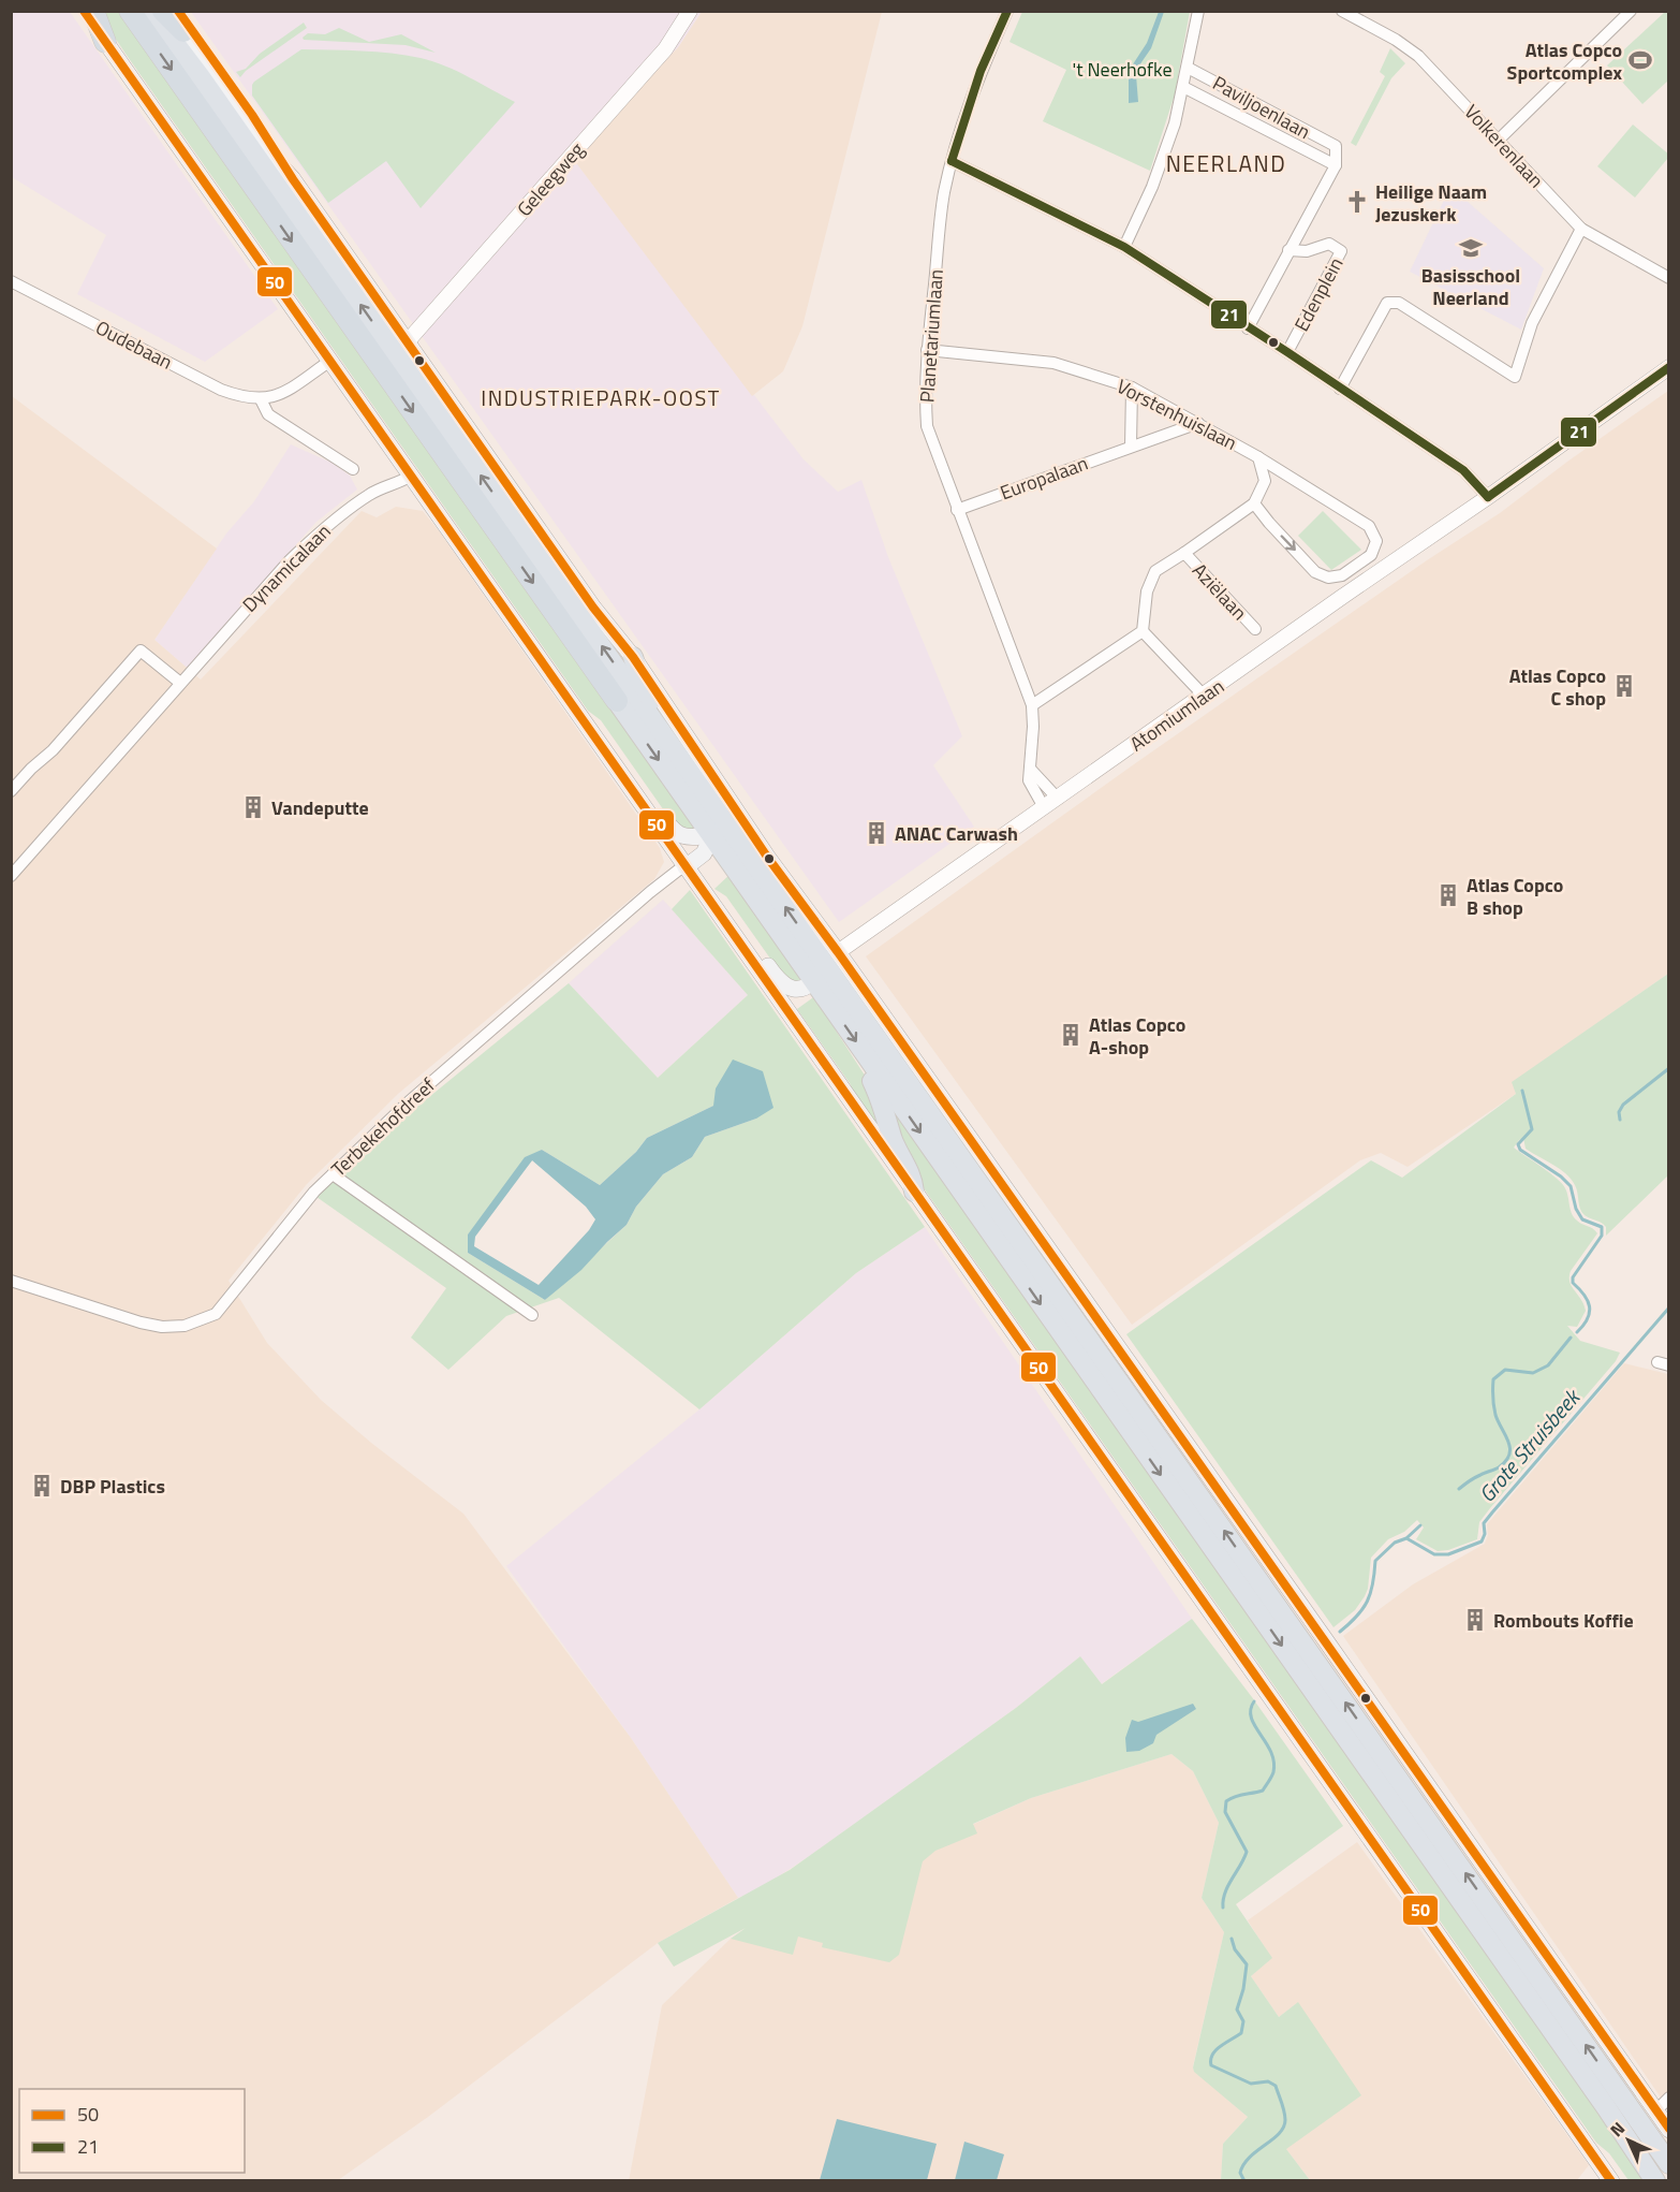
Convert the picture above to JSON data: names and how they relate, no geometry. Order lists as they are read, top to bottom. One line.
{"streets":{"main road":["Atomiumlaan","Terbekehofdreef"],"street":["Paviljoenlaan","Volkerenlaan","Geleegweg","Edenplein","Planetariumlaan","Oudebaan","Vorstenhuislaan","Europalaan","Dynamicalaan","Aziëlaan"]},"crossings":[["Planetariumlaan","Vorstenhuislaan"],["Planetariumlaan","Europalaan"],["Planetariumlaan","Atomiumlaan"],["Vorstenhuislaan","Europalaan"]],"districts":["NEERLAND","INDUSTRIEPARK-OOST"],"water":["Grote Struisbeek"],"parks":["'t Neerhofke"],"places":{"sports":["Atlas Copco Sportcomplex"],"church":["Heilige Naam Jezuskerk"],"school or university":["Basisschool Neerland"],"building":["Atlas Copco C shop","Vandeputte","ANAC Carwash","Atlas Copco B shop","Atlas Copco A-shop","DBP Plastics","Rombouts Koffie"]},"lines":["transit line 50","transit line 21"],"legend":["50","21"],"north":"top left"}
